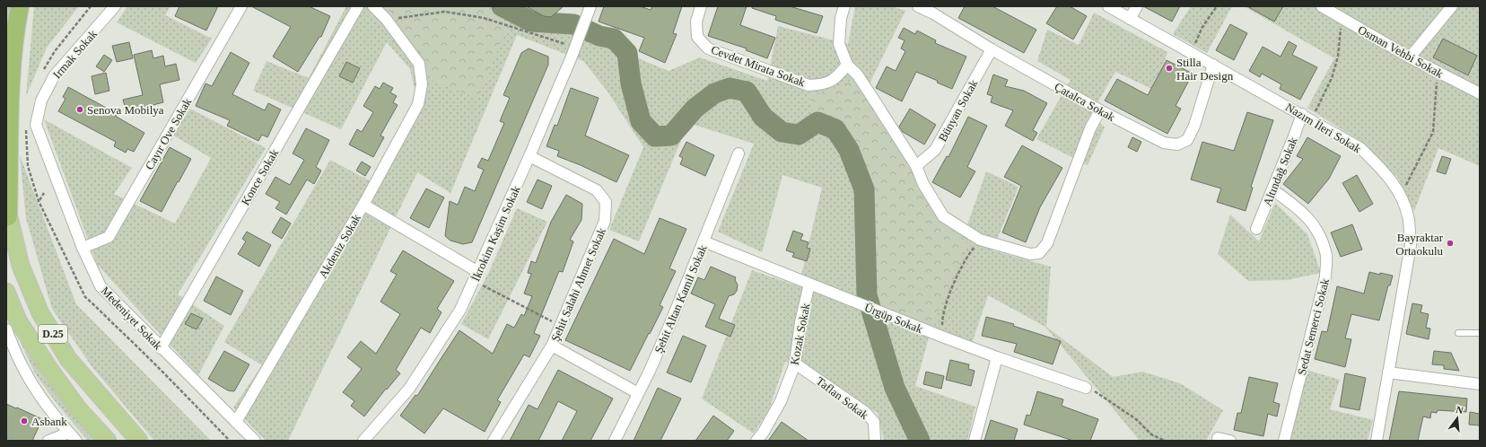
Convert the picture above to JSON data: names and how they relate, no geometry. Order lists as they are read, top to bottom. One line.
{"streets":{"main road":["D.25"],"street":["Osman Vehbi Sokak","Irmak Sokak","Cevdet Mirata Sokak","Çatalca Sokak","Bünyan Sokak","Nazım İleri Sokak","Cayır Ove Sokak","Altındağ Sokak","Konce Sokak","İkrokim Kaşim Sokak","Akdeniz Sokak","Şehit Salahi Ahmet Sokak","Şehit Altan Kamil Sokak","Medeniyet Sokak","Ürgüp Sokak","Sedat Semerci Sokak","Kozak Sokak","Taflan Sokak"]},"crossings":[["Irmak Sokak","Medeniyet Sokak"],["Çatalca Sokak","Bünyan Sokak"],["Çatalca Sokak","Nazım İleri Sokak"],["Nazım İleri Sokak","Altındağ Sokak"],["Cayır Ove Sokak","Medeniyet Sokak"],["Altındağ Sokak","Sedat Semerci Sokak"],["Konce Sokak","Medeniyet Sokak"],["İkrokim Kaşim Sokak","Şehit Salahi Ahmet Sokak"],["Akdeniz Sokak","Medeniyet Sokak"],["Şehit Altan Kamil Sokak","Ürgüp Sokak"],["Ürgüp Sokak","Kozak Sokak"],["Kozak Sokak","Taflan Sokak"]],"places":["Stilla Hair Design","Senova Mobilya","Bayraktar Ortaokulu","Asbank"],"north":"top"}
